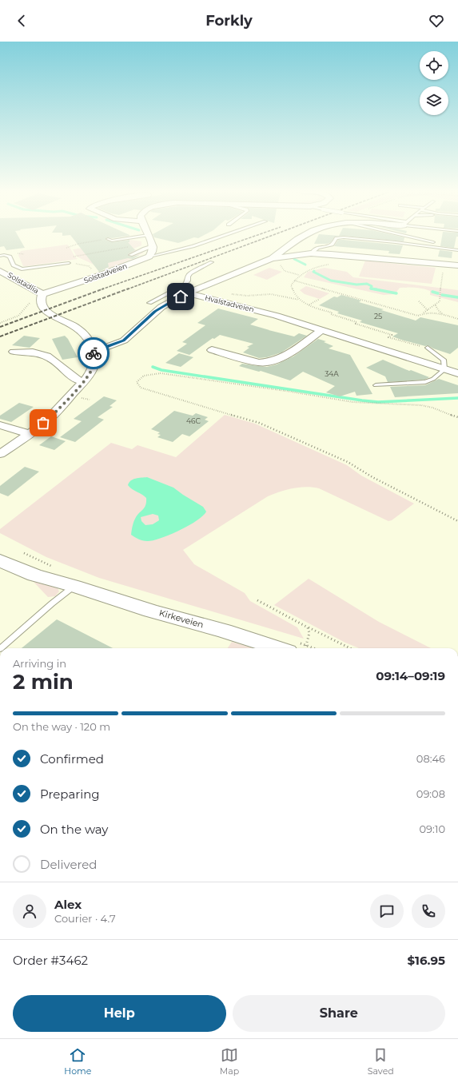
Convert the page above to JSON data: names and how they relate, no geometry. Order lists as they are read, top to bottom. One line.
{"streets":{"main road":["Kirkeveien"],"street":["Solstadveien","Solstadlia","Hvalstadveien"]},"crossings":[["Solstadveien","Solstadlia"]],"house_numbers":["25","34A","46C"],"page":{"header":"Forkly","heading":["2 min","Arriving in","09:14–09:19"],"panel":["Alex","Courier · 4.7","Order #3462","$16.95"],"bar":"On the way · 120 m","list":[["Confirmed","08:46"],["Preparing","09:08"],["On the way","09:10"],"Delivered"],"buttons":["Help","Share"],"tabs":["Home","Map","Saved"]}}
